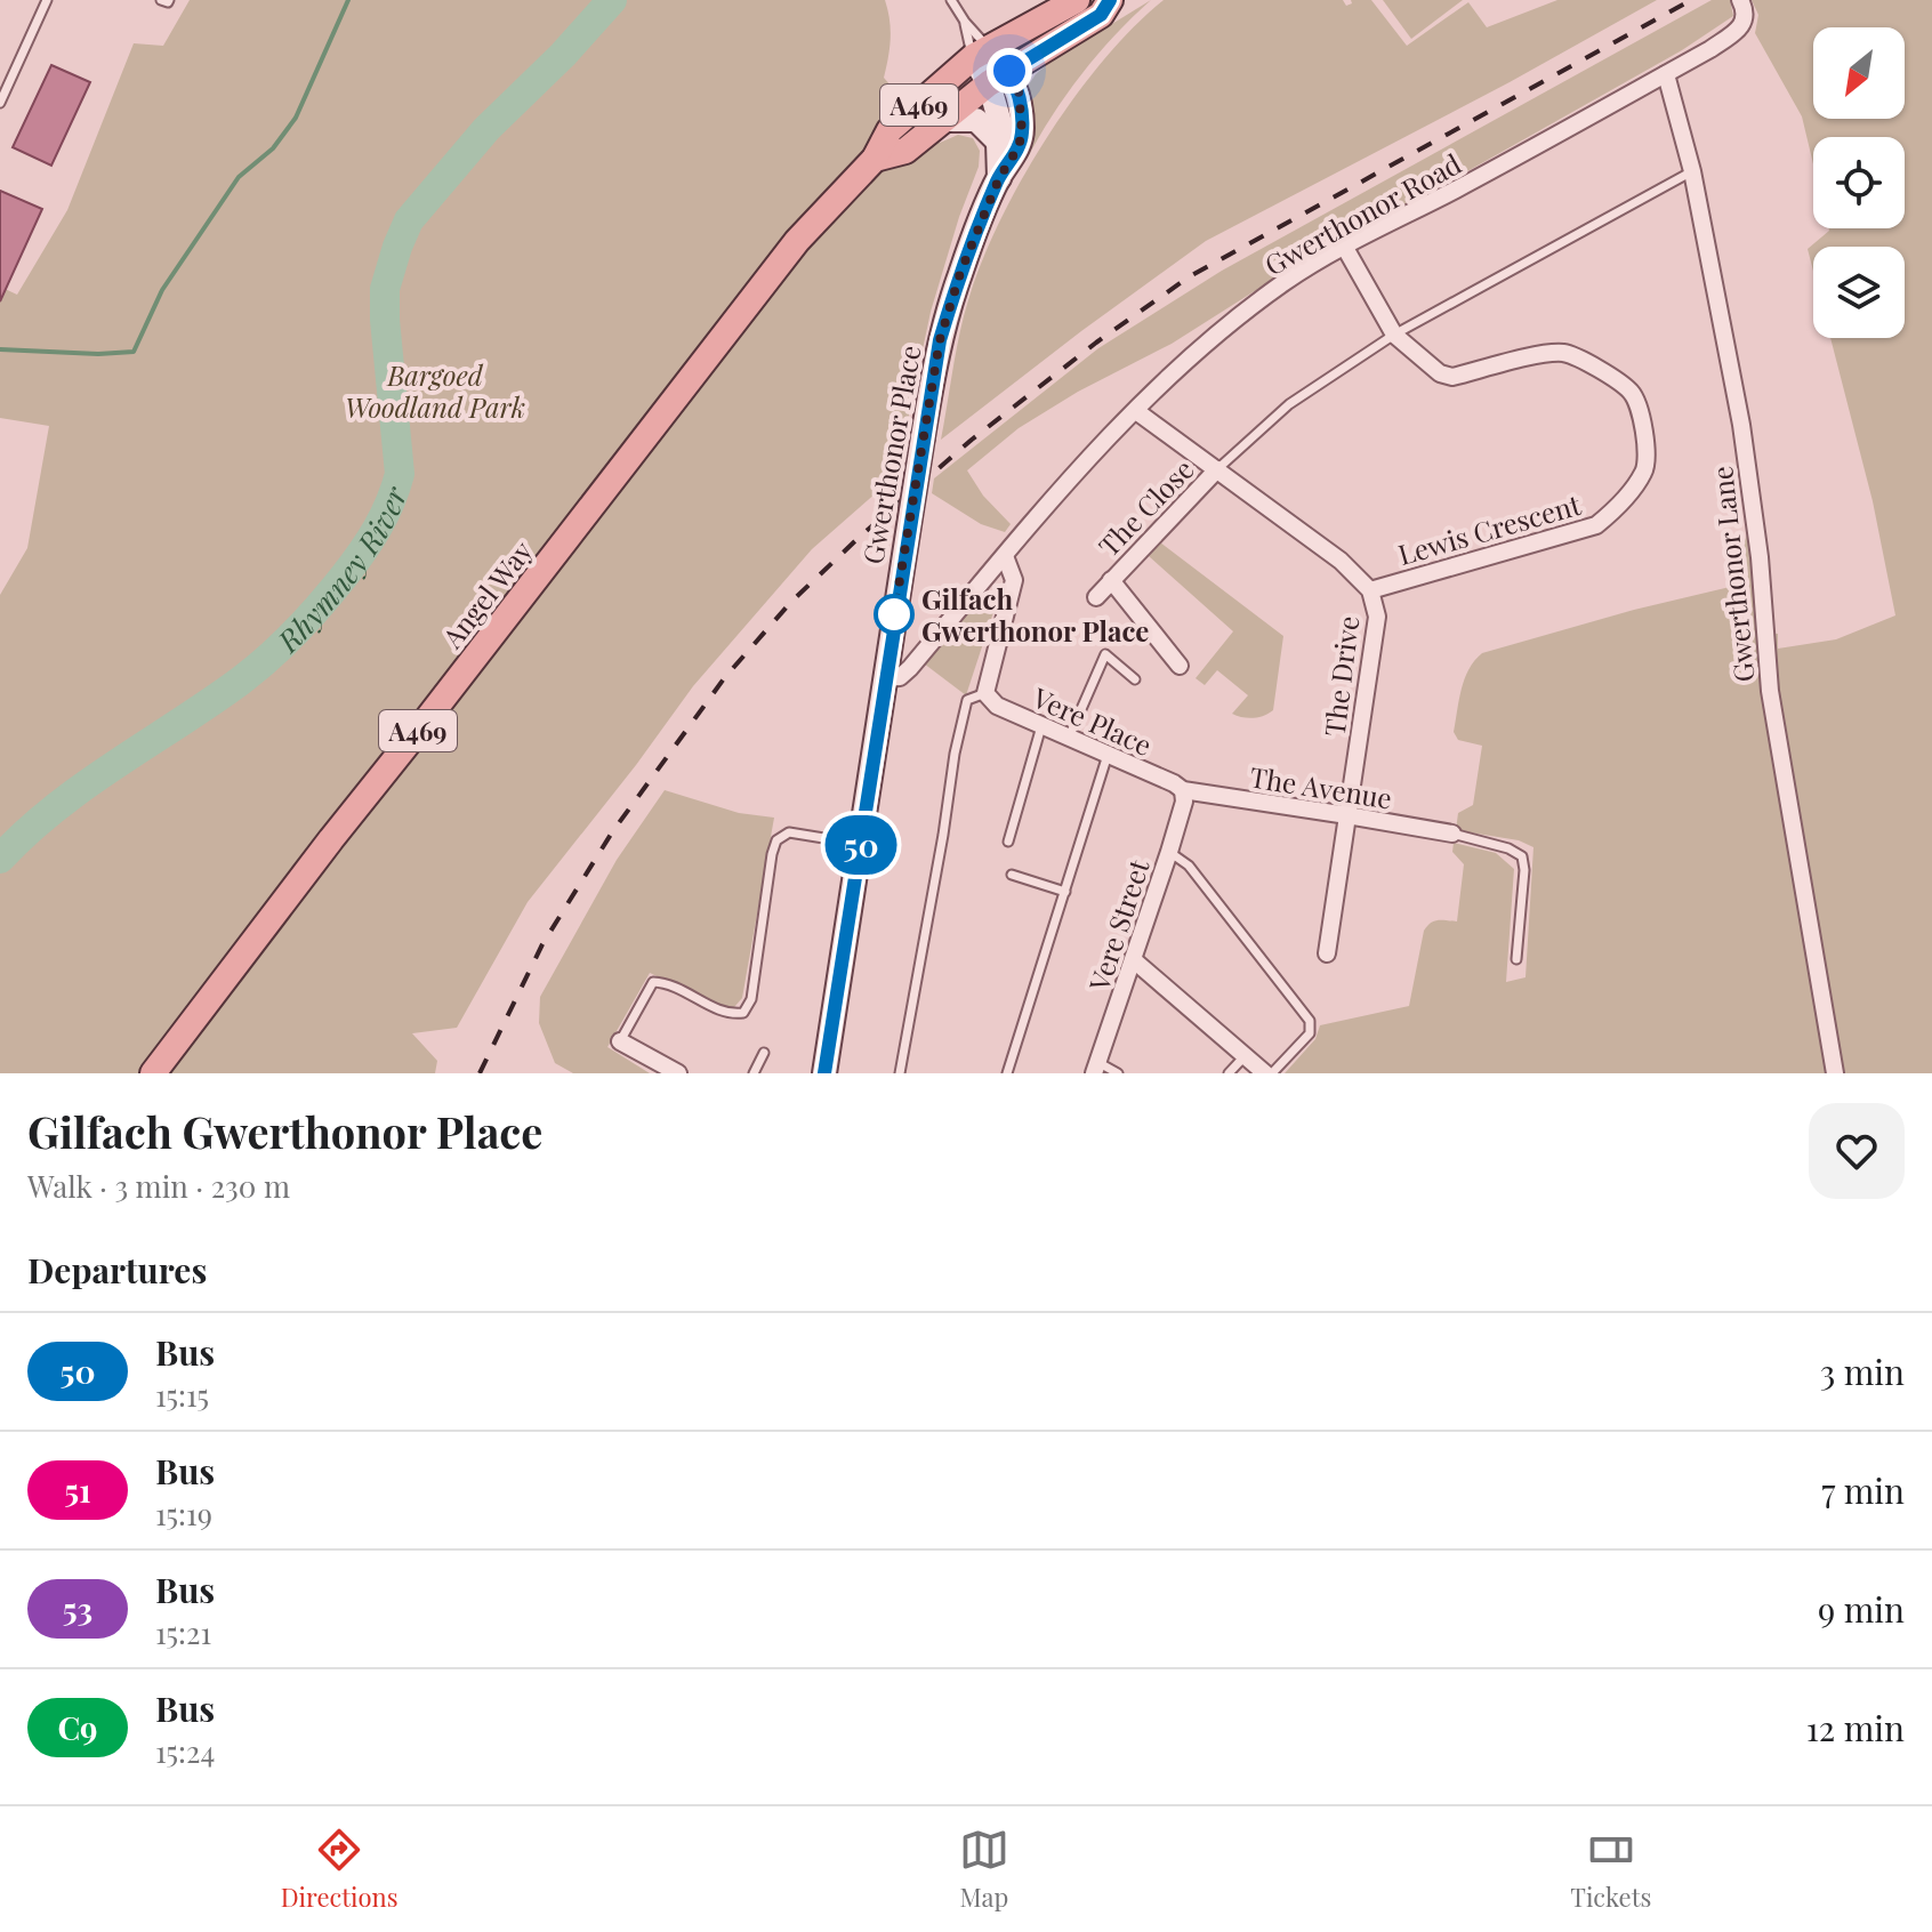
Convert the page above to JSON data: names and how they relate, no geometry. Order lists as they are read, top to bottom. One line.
{"streets":{"main road":["A469","Angel Way"],"street":["Gwerthonor Road","Gwerthonor Place","The Close","Lewis Crescent","Gwerthonor Lane","The Drive","Vere Place","The Avenue","Vere Street"]},"crossings":[["A469","Gwerthonor Place"],["A469","Angel Way"],["Gwerthonor Road","Gwerthonor Place"],["Gwerthonor Road","Lewis Crescent"],["Gwerthonor Road","Gwerthonor Lane"],["Gwerthonor Road","The Drive"],["Gwerthonor Place","Angel Way"],["The Close","The Drive"],["Lewis Crescent","The Drive"],["The Drive","The Avenue"],["Vere Place","The Avenue"],["Vere Place","Vere Street"],["The Avenue","Vere Street"]],"water":["Rhymney River"],"parks":["Bargoed Woodland Park"],"places":["Gilfach Gwerthonor Place"],"lines":["bus line 50"],"north":"bottom left","page":{"on_map":"50","heading":[["Gilfach Gwerthonor Place","Walk · 3 min · 230 m"],"Departures"],"list":[{"mark":"50","name":"Bus","note":"15:15","value":"3 min"},{"mark":"51","name":"Bus","note":"15:19","value":"7 min"},{"mark":"53","name":"Bus","note":"15:21","value":"9 min"},{"mark":"C9","name":"Bus","note":"15:24","value":"12 min"}],"tabs":["Directions","Map","Tickets"]}}
